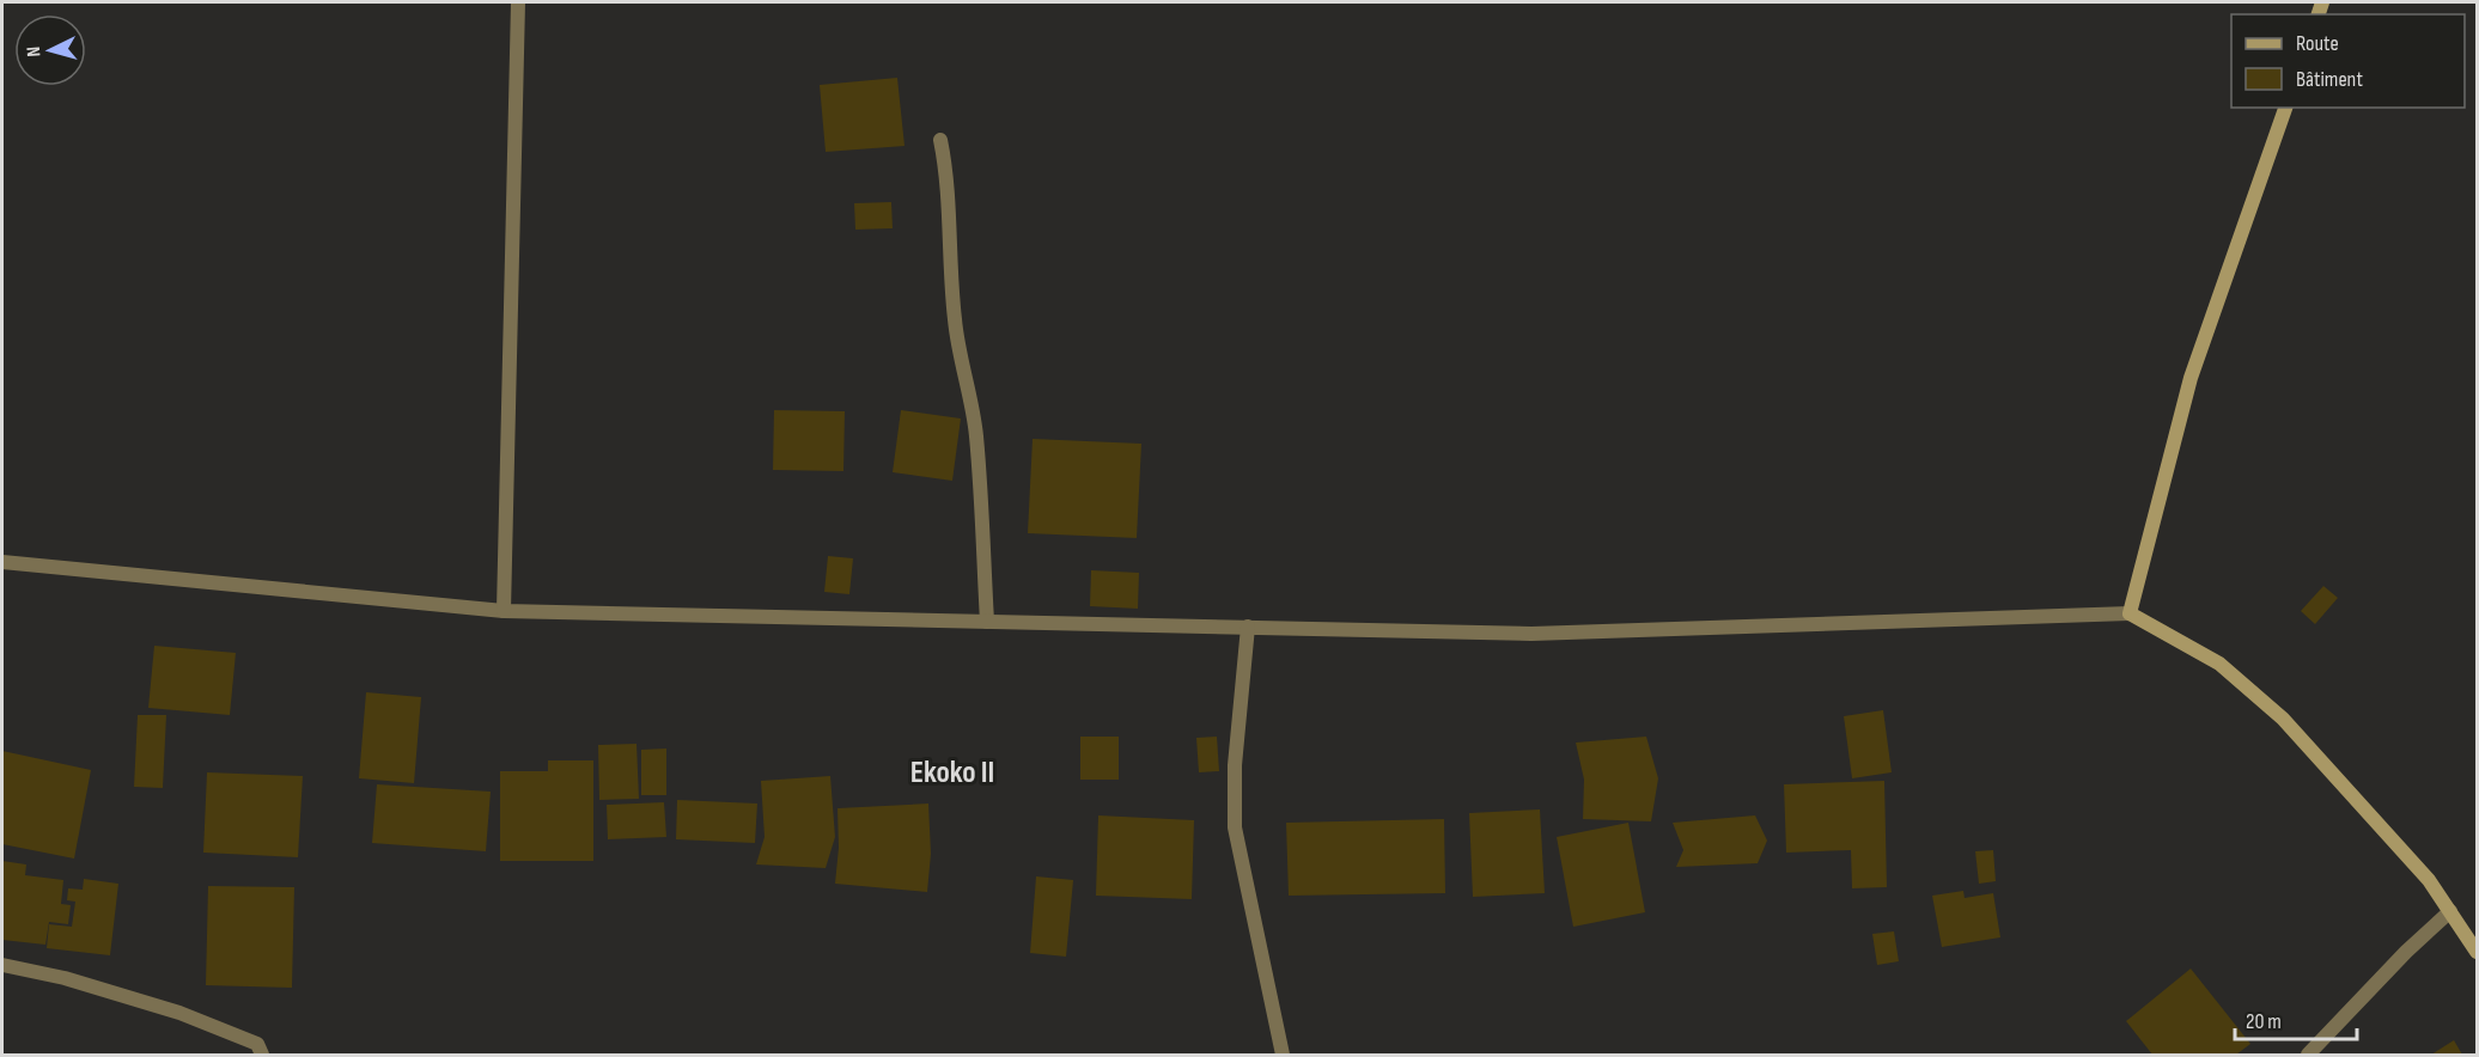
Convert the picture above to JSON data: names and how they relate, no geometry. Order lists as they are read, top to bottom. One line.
{"districts":["Ekoko II"],"legend":["Route","Bâtiment"],"scale_bar":"20 m","north":"left"}
